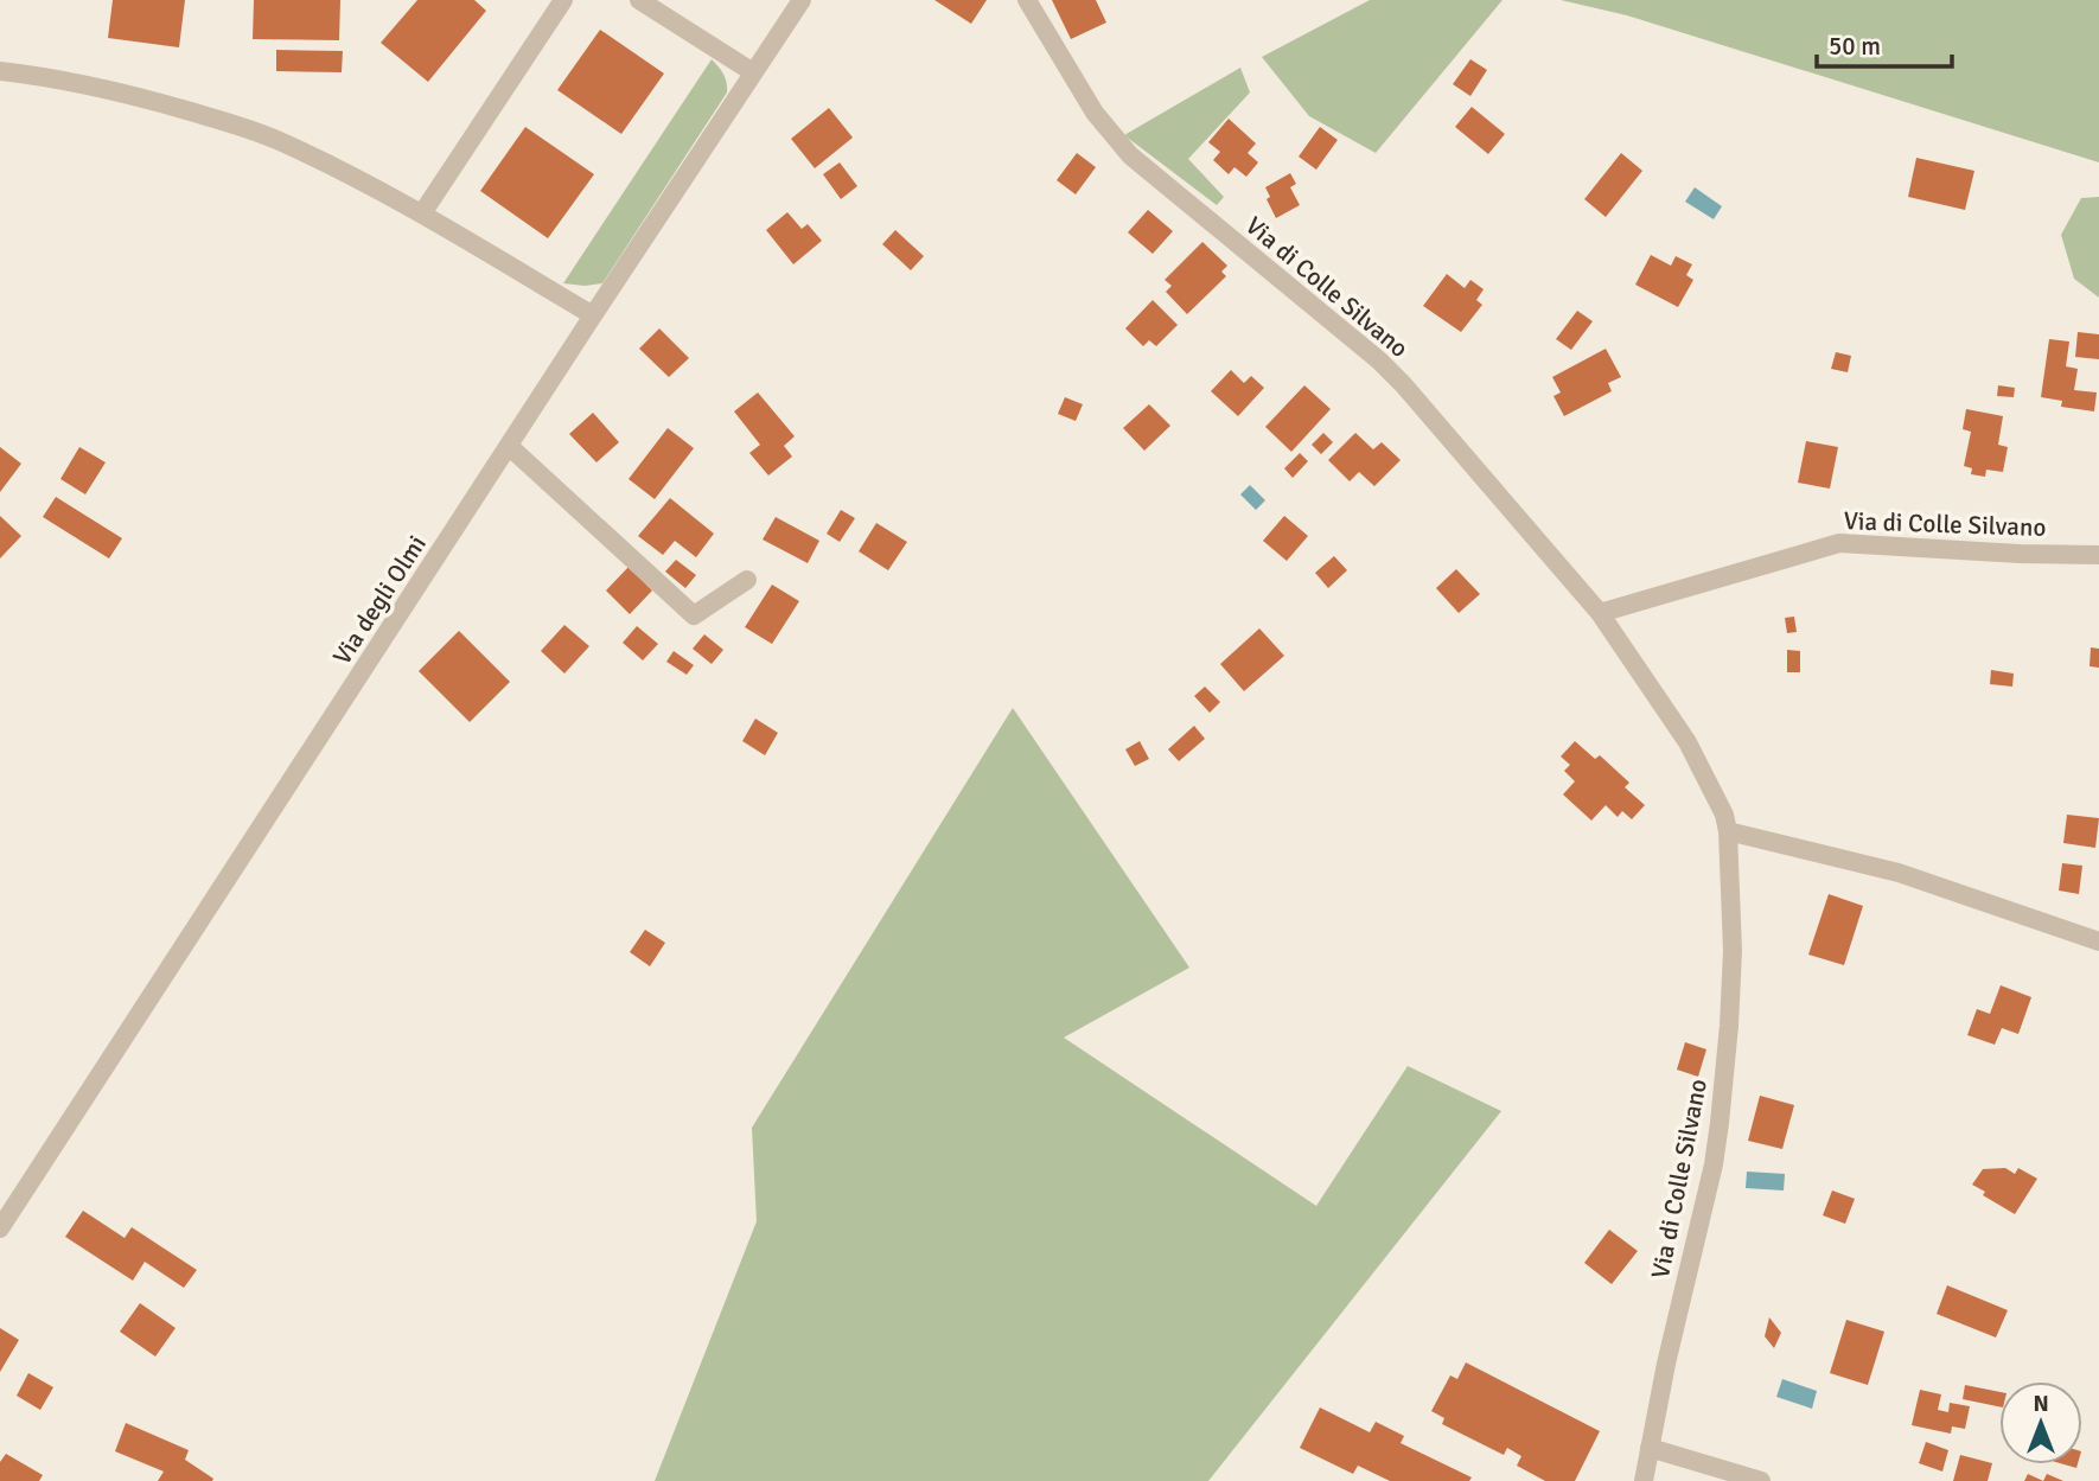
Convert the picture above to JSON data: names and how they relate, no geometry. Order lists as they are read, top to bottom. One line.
{"streets":{"street":["Via di Colle Silvano","Via degli Olmi"]},"scale_bar":"50 m","north":"top"}
